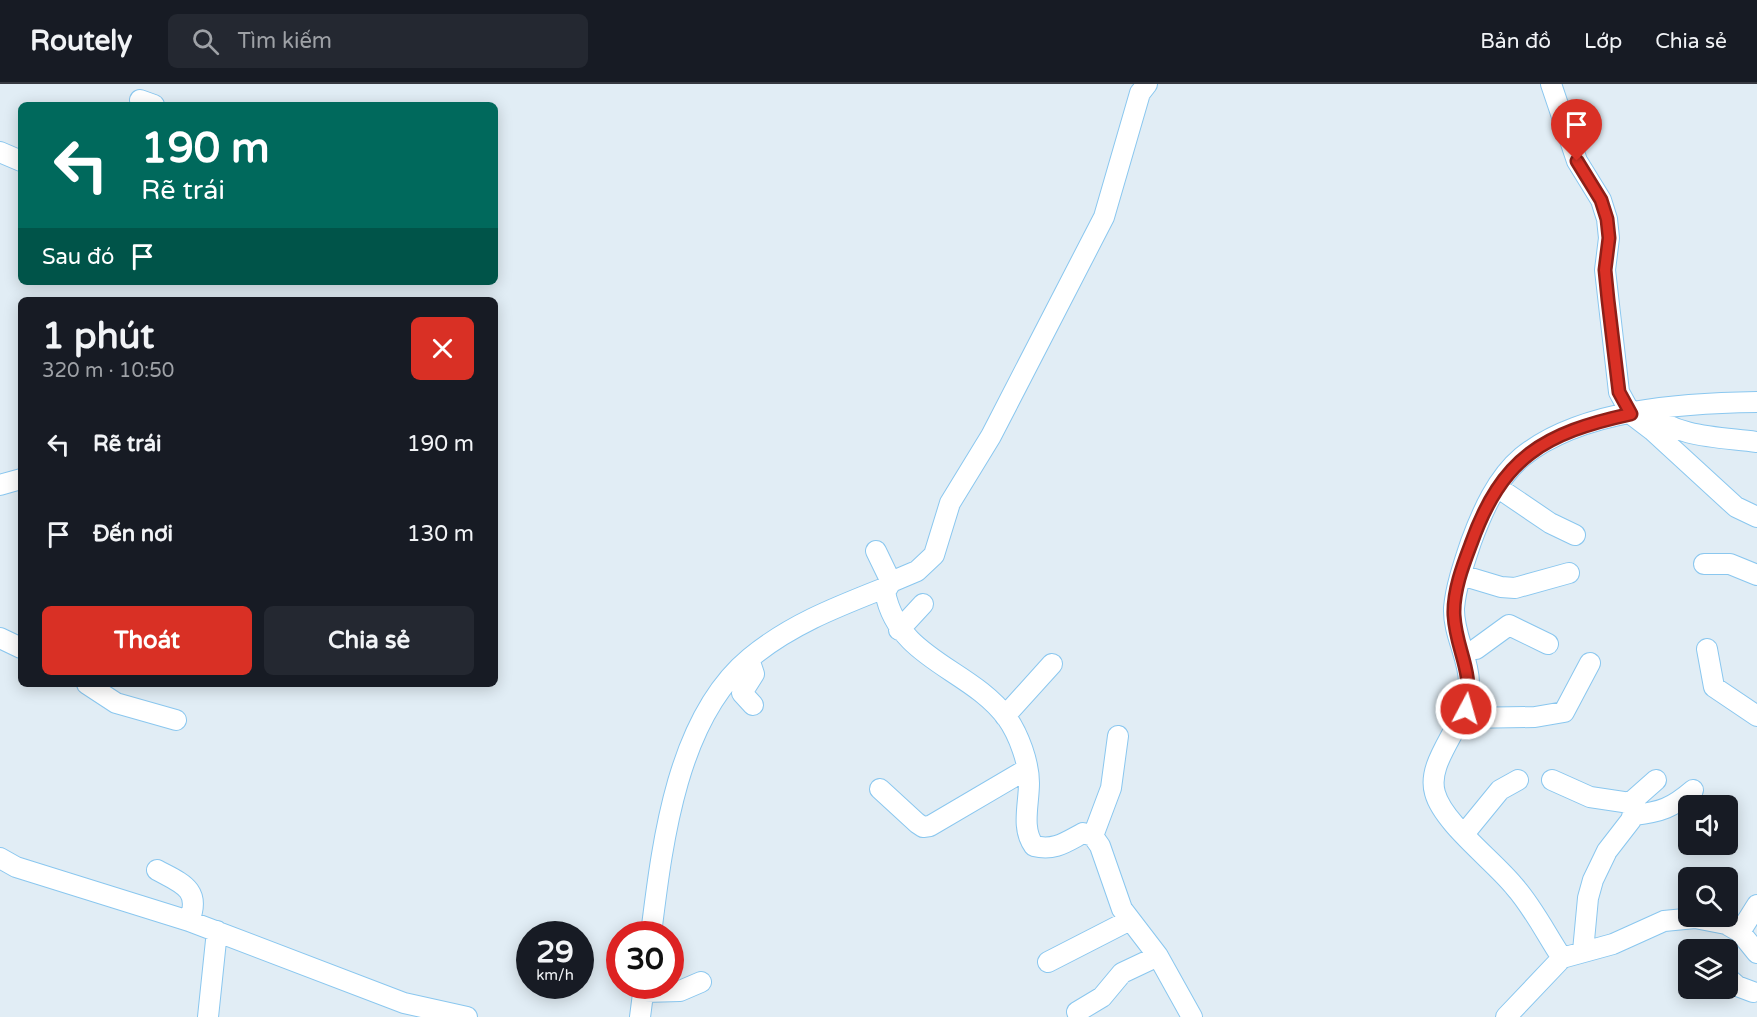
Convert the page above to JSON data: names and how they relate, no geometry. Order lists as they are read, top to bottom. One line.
{"page":{"header":"Routely","search":"Tìm kiếm","nav":["Bản đồ","Lớp","Chia sẻ"],"turn":["190 m","Rẽ trái"],"then":"Sau đó","heading":["1 phút","320 m · 10:50"],"list":[{"name":"Rẽ trái","value":"190 m"},{"name":"Đến nơi","value":"130 m"}],"buttons":["Thoát","Chia sẻ"],"speed":"29 km/h","limit":"30"}}
